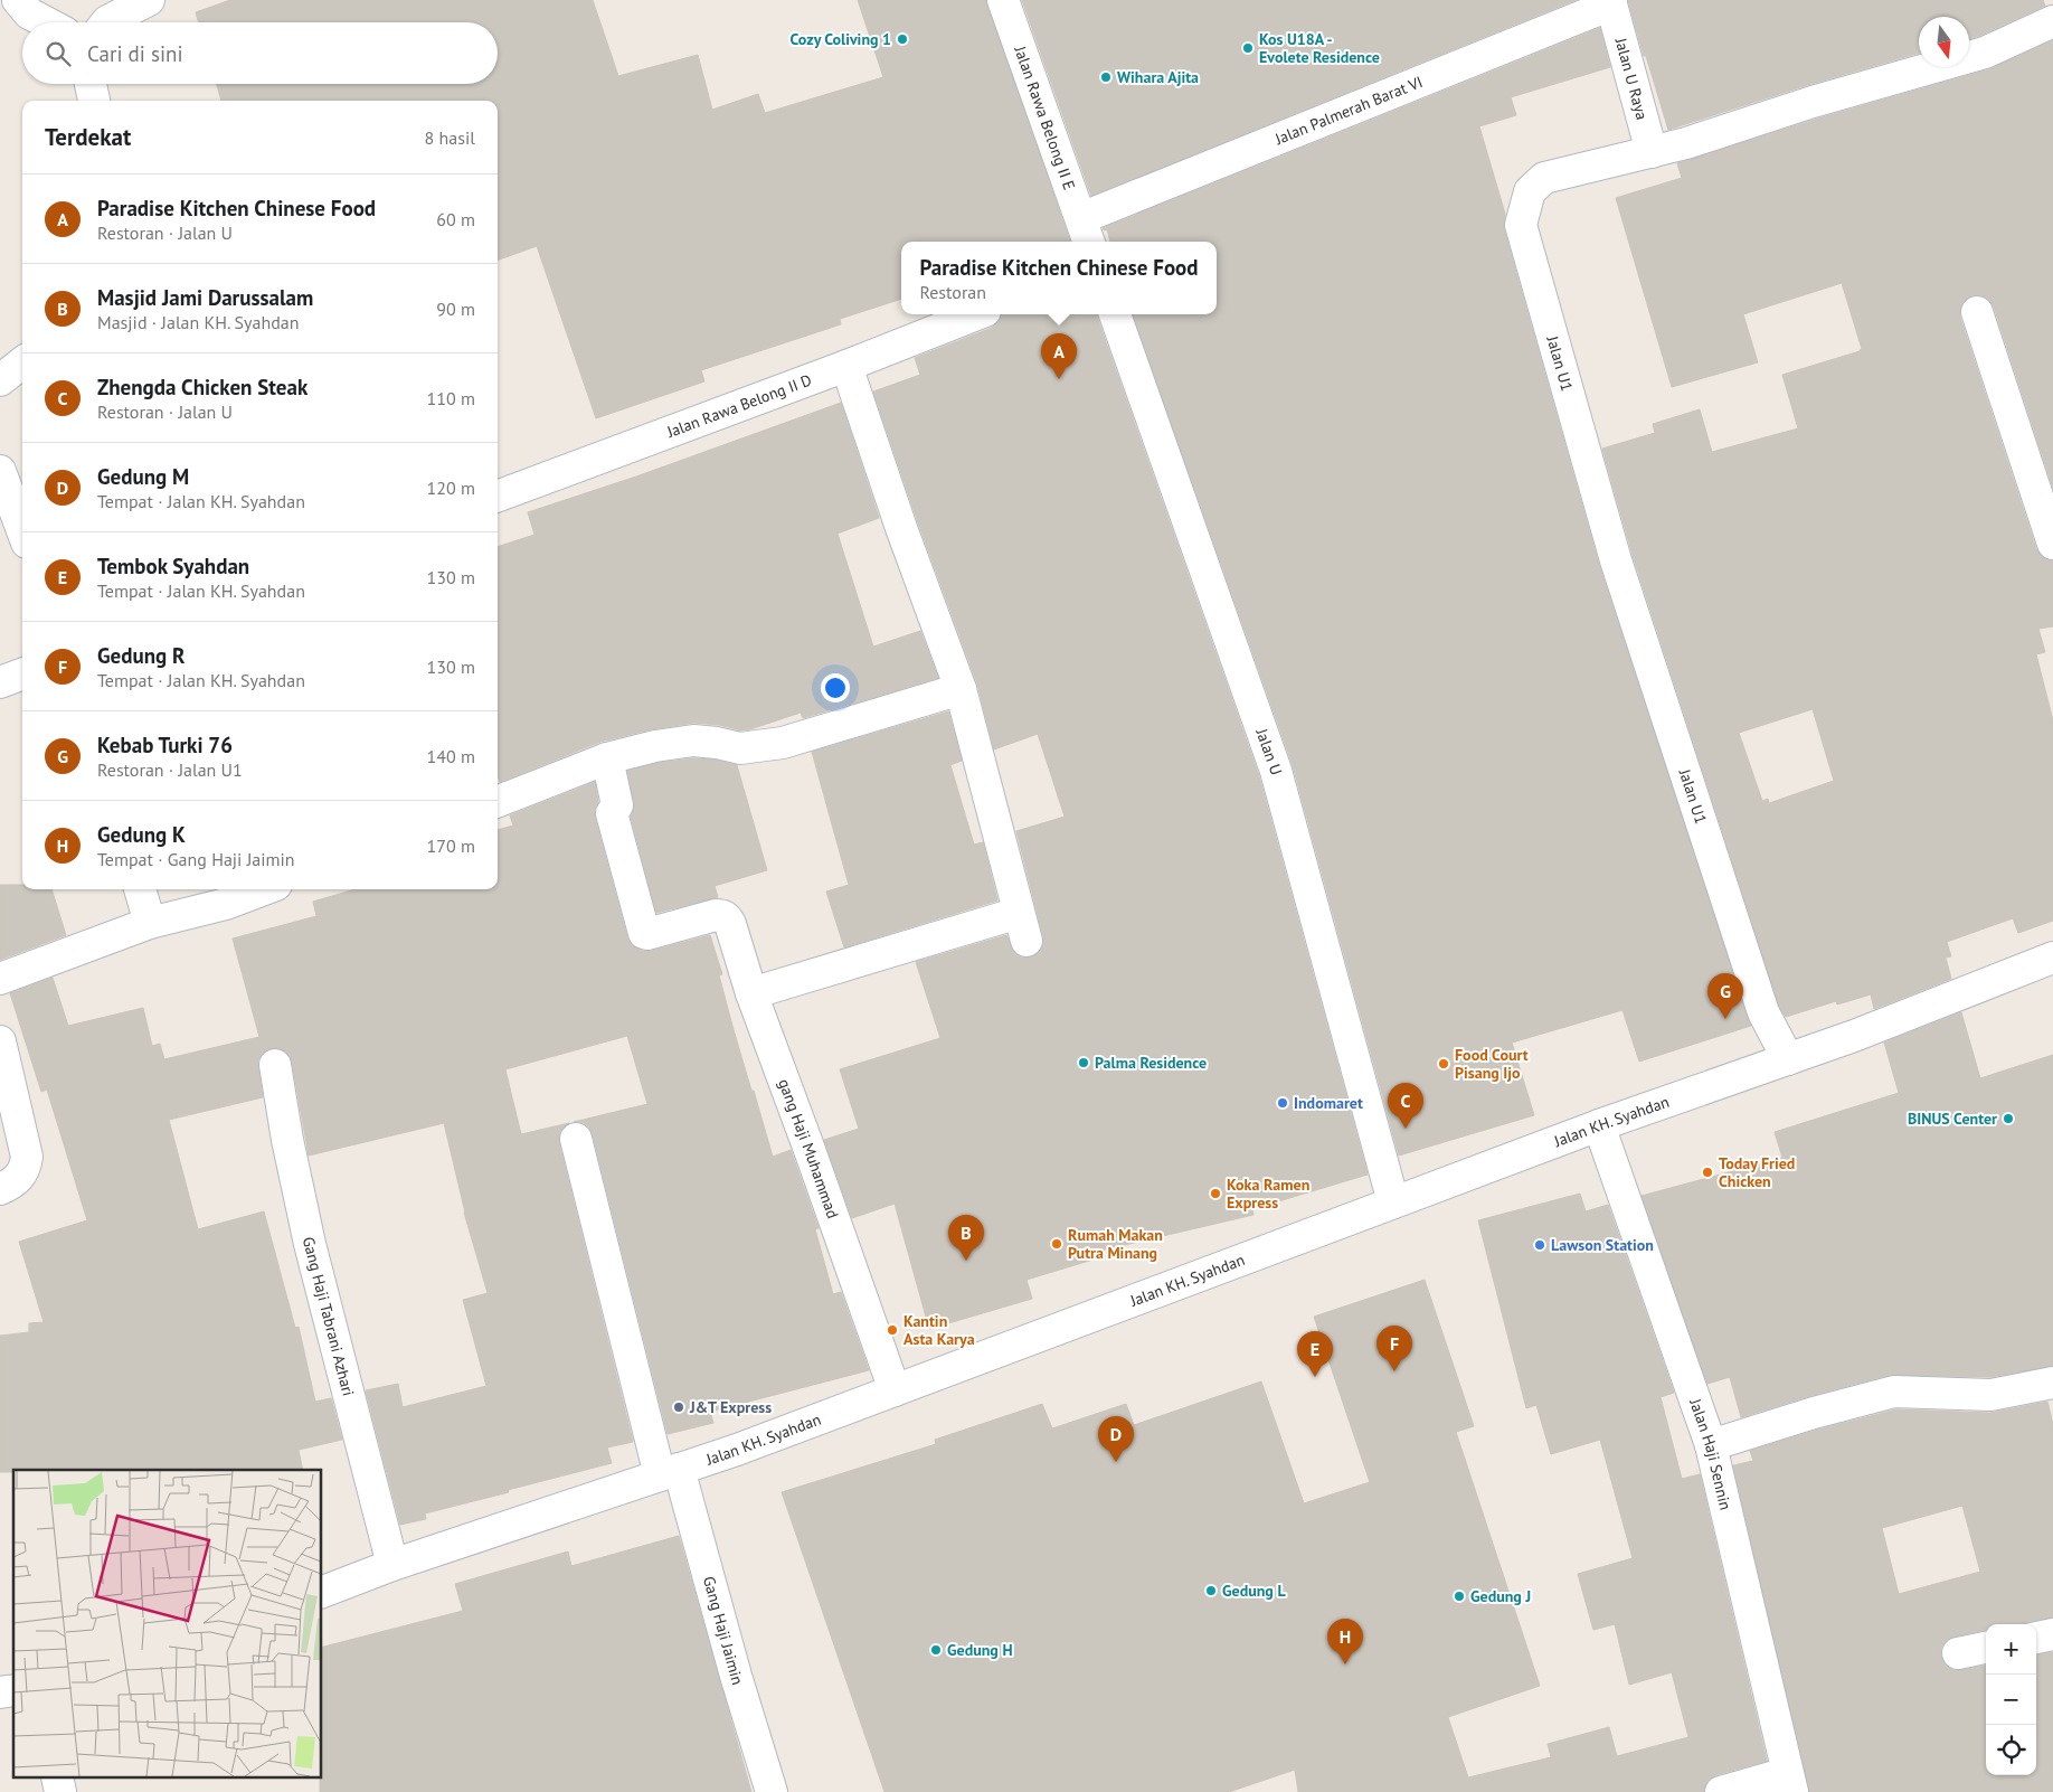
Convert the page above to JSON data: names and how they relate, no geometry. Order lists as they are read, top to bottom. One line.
{"streets":{"street":["Jalan U Raya","Jalan Palmerah Barat VI","Jalan Rawa Belong II E","Jalan U1","Jalan Rawa Belong II D","Jalan U","Jalan KH. Syahdan","gang Haji Muhammad","Gang Haji Tabrani Azhari","Jalan Haji Sennin","Gang Haji Jaimin"]},"crossings":[["Jalan U Raya","Jalan Palmerah Barat VI"],["Jalan U Raya","Jalan U1"],["Jalan Palmerah Barat VI","Jalan Rawa Belong II E"],["Jalan U1","Jalan KH. Syahdan"],["Jalan U","Jalan KH. Syahdan"],["Jalan KH. Syahdan","gang Haji Muhammad"],["Jalan KH. Syahdan","Gang Haji Tabrani Azhari"],["Jalan KH. Syahdan","Jalan Haji Sennin"],["Jalan KH. Syahdan","Gang Haji Jaimin"]],"places":["Cozy Coliving 1","Kos U18A - Evolete Residence","Wihara Ajita","Palma Residence","Food Court Pisang Ijo","Indomaret","BINUS Center","Today Fried Chicken","Koka Ramen Express","Rumah Makan Putra Minang","Lawson Station","Kantin Asta Karya","J&T Express","Gedung L","Gedung J","Gedung H"],"north":"bottom","page":{"search":"Cari di sini","heading":["Terdekat","8 hasil"],"list":[{"mark":"A","name":"Paradise Kitchen Chinese Food","note":"Restoran · Jalan U","value":"60 m"},{"mark":"B","name":"Masjid Jami Darussalam","note":"Masjid · Jalan KH. Syahdan","value":"90 m"},{"mark":"C","name":"Zhengda Chicken Steak","note":"Restoran · Jalan U","value":"110 m"},{"mark":"D","name":"Gedung M","note":"Tempat · Jalan KH. Syahdan","value":"120 m"},{"mark":"E","name":"Tembok Syahdan","note":"Tempat · Jalan KH. Syahdan","value":"130 m"},{"mark":"F","name":"Gedung R","note":"Tempat · Jalan KH. Syahdan","value":"130 m"},{"mark":"G","name":"Kebab Turki 76","note":"Restoran · Jalan U1","value":"140 m"},{"mark":"H","name":"Gedung K","note":"Tempat · Gang Haji Jaimin","value":"170 m"}],"popup":["Paradise Kitchen Chinese Food","Restoran"],"pins":["A","G","C","B","F","E","D","H"],"map_buttons":["+","−"]}}
